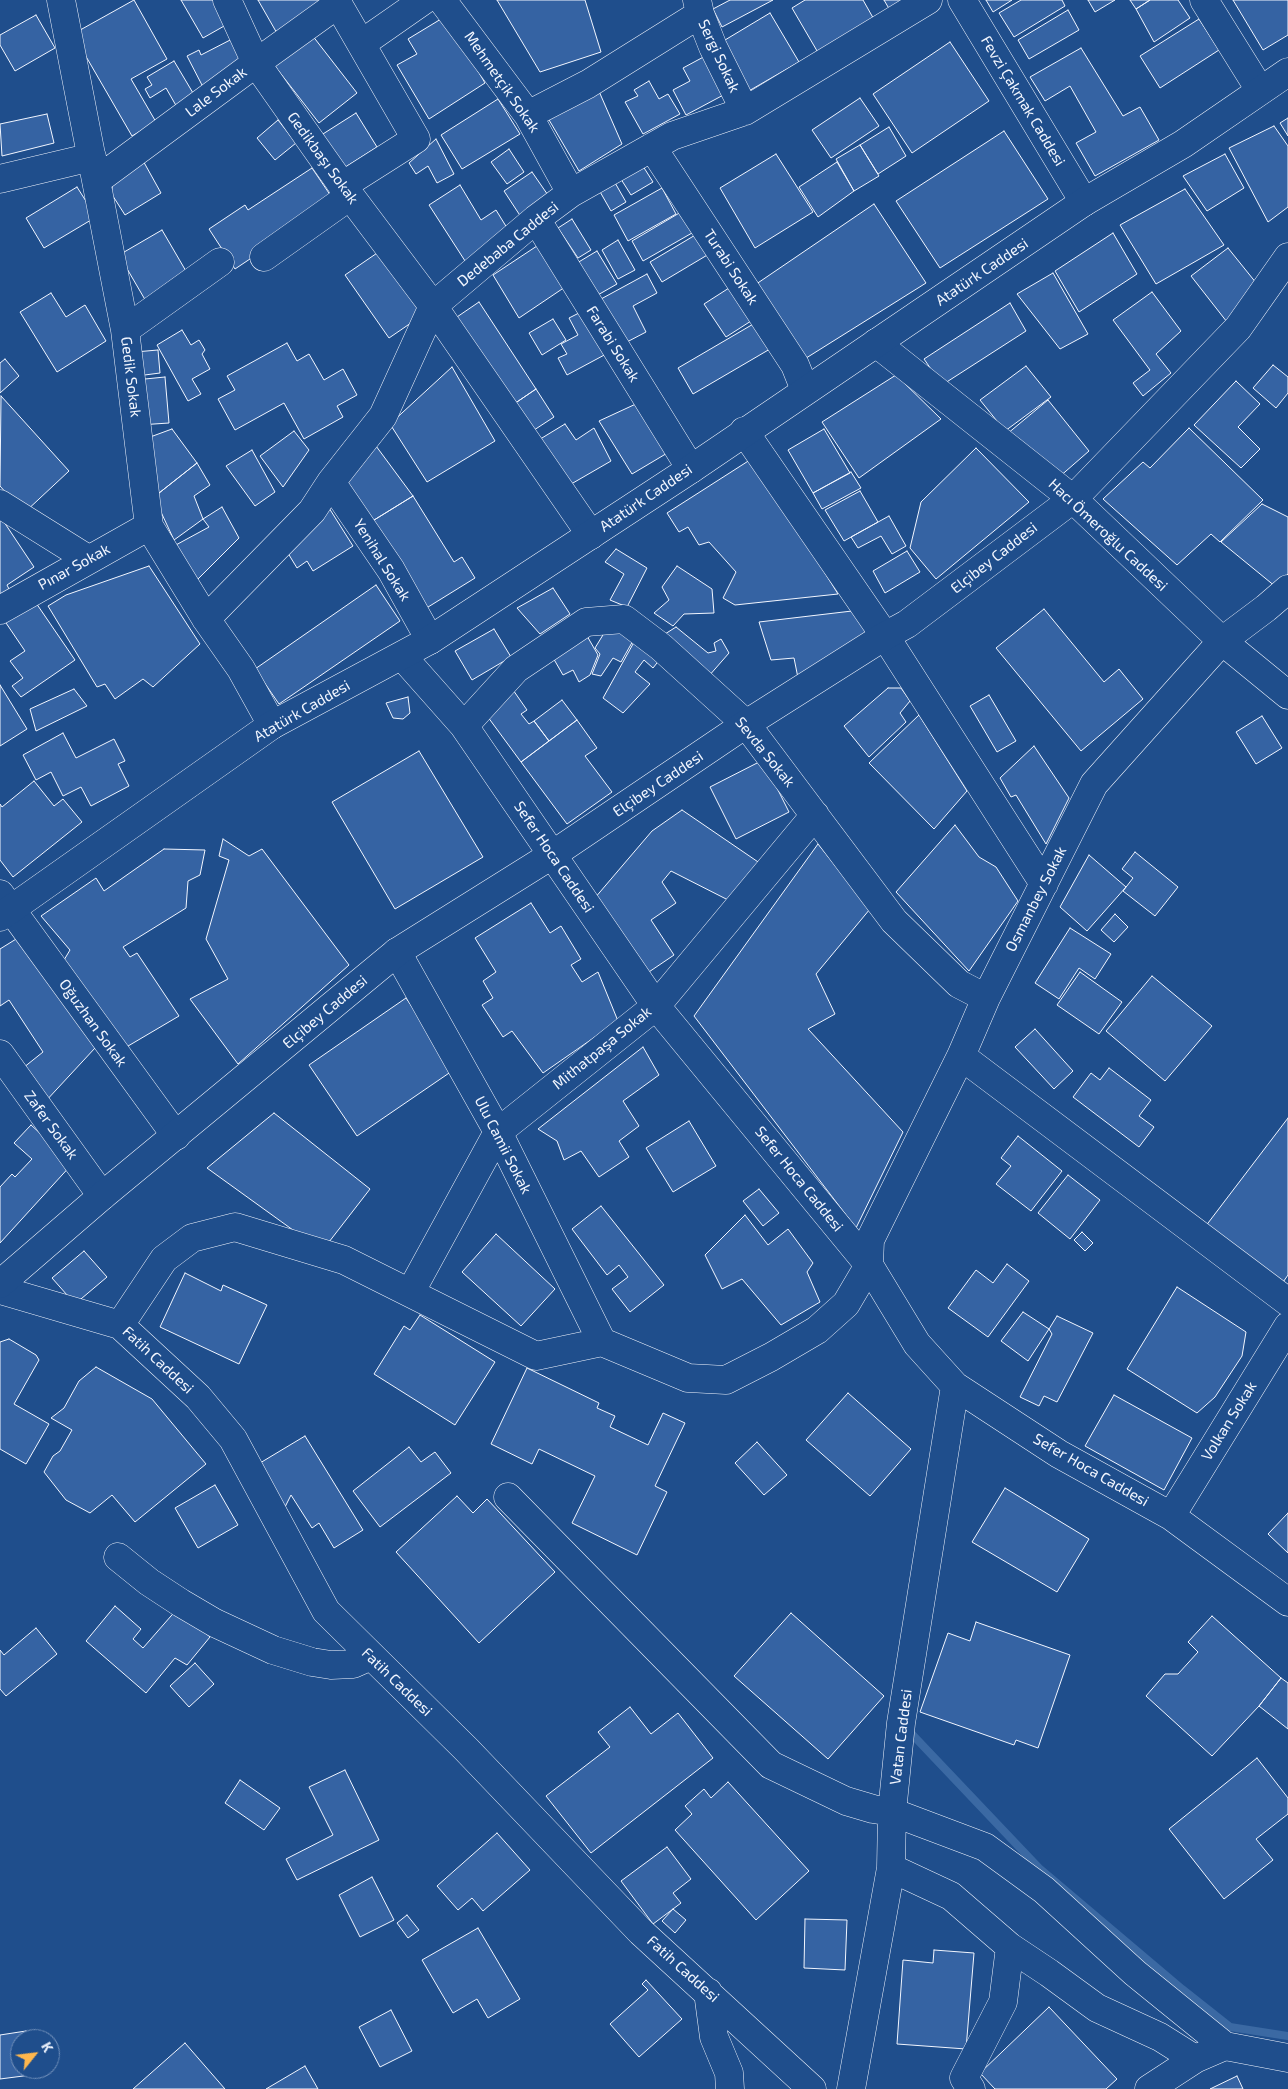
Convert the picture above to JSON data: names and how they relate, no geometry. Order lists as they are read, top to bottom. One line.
{"streets":{"street":["Sergi Sokak","Mehmetçik Sokak","Lale Sokak","Fevzi Çakmak Caddesi","Gedikbaşı Sokak","Dedebaba Caddesi","Turabi Sokak","Atatürk Caddesi","Farabi Sokak","Gedik Sokak","Hacı Ömeroğlu Caddesi","Elçibey Caddesi","Yenihal Sokak","Pınar Sokak","Sevda Sokak","Sefer Hoca Caddesi","Osmanbey Sokak","Oğuzhan Sokak","Mithatpaşa Sokak","Zafer Sokak","Ulu Camii Sokak","Fatih Caddesi","Volkan Sokak","Vatan Caddesi"]},"crossings":[["Sergi Sokak","Dedebaba Caddesi"],["Mehmetçik Sokak","Dedebaba Caddesi"],["Lale Sokak","Gedikbaşı Sokak"],["Lale Sokak","Gedik Sokak"],["Fevzi Çakmak Caddesi","Atatürk Caddesi"],["Gedikbaşı Sokak","Dedebaba Caddesi"],["Gedikbaşı Sokak","Atatürk Caddesi"],["Dedebaba Caddesi","Turabi Sokak"],["Dedebaba Caddesi","Farabi Sokak"],["Dedebaba Caddesi","Gedik Sokak"],["Dedebaba Caddesi","Yenihal Sokak"],["Turabi Sokak","Atatürk Caddesi"],["Atatürk Caddesi","Farabi Sokak"],["Atatürk Caddesi","Gedik Sokak"],["Atatürk Caddesi","Hacı Ömeroğlu Caddesi"],["Atatürk Caddesi","Yenihal Sokak"],["Atatürk Caddesi","Sefer Hoca Caddesi"],["Atatürk Caddesi","Oğuzhan Sokak"],["Gedik Sokak","Pınar Sokak"],["Hacı Ömeroğlu Caddesi","Elçibey Caddesi"],["Hacı Ömeroğlu Caddesi","Osmanbey Sokak"],["Elçibey Caddesi","Sevda Sokak"],["Elçibey Caddesi","Sefer Hoca Caddesi"],["Elçibey Caddesi","Oğuzhan Sokak"],["Elçibey Caddesi","Zafer Sokak"],["Elçibey Caddesi","Ulu Camii Sokak"],["Sevda Sokak","Sefer Hoca Caddesi"],["Sevda Sokak","Osmanbey Sokak"],["Sevda Sokak","Mithatpaşa Sokak"],["Sefer Hoca Caddesi","Osmanbey Sokak"],["Sefer Hoca Caddesi","Mithatpaşa Sokak"],["Sefer Hoca Caddesi","Volkan Sokak"],["Sefer Hoca Caddesi","Vatan Caddesi"],["Mithatpaşa Sokak","Ulu Camii Sokak"]],"north":"top right"}
